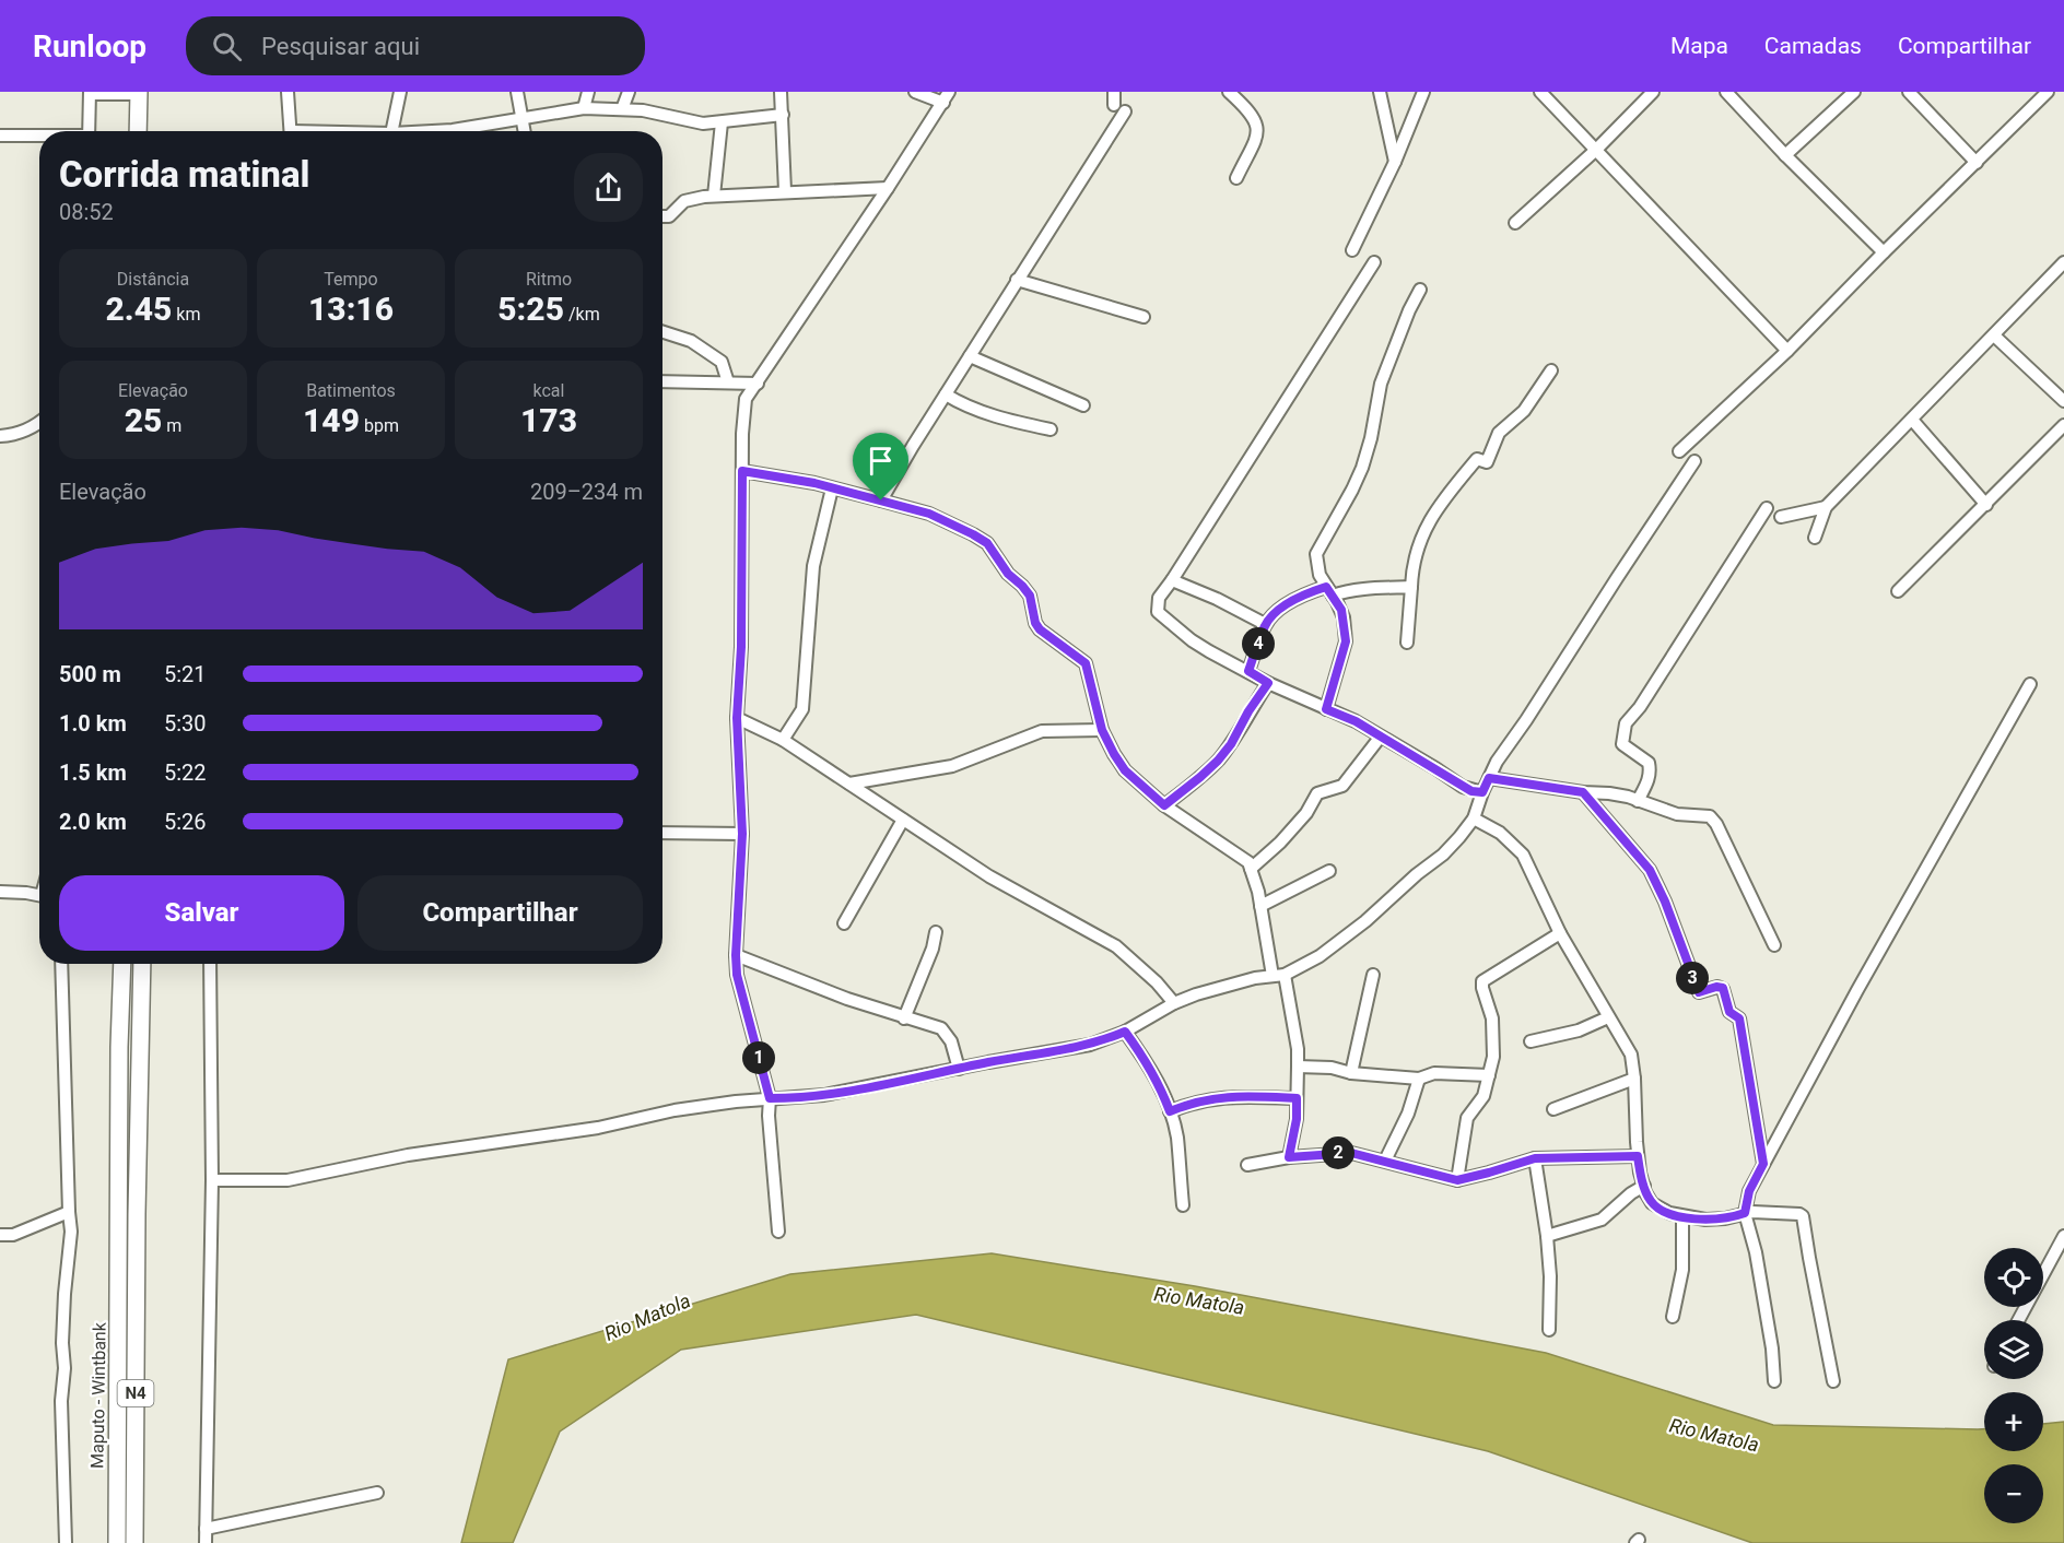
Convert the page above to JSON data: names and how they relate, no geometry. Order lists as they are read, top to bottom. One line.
{"streets":{"highway":["N4","Maputo - Wintbank"]},"water":["Rio Matola"],"page":{"header":"Runloop","search":"Pesquisar aqui","nav":["Mapa","Camadas","Compartilhar"],"heading":["Corrida matinal","08:52"],"stats":[["Distância","2.45 km"],["Tempo","13:16"],["Ritmo","5:25 /km"],["Elevação","25 m"],["Batimentos","149 bpm"],["kcal","173"]],"chart":["Elevação","209–234 m"],"pins":["4","3","1","2"],"list":[{"name":"500 m","note":"5:21"},{"name":"1.0 km","note":"5:30"},{"name":"1.5 km","note":"5:22"},{"name":"2.0 km","note":"5:26"}],"buttons":["Salvar","Compartilhar"],"map_buttons":["+","−"]}}
